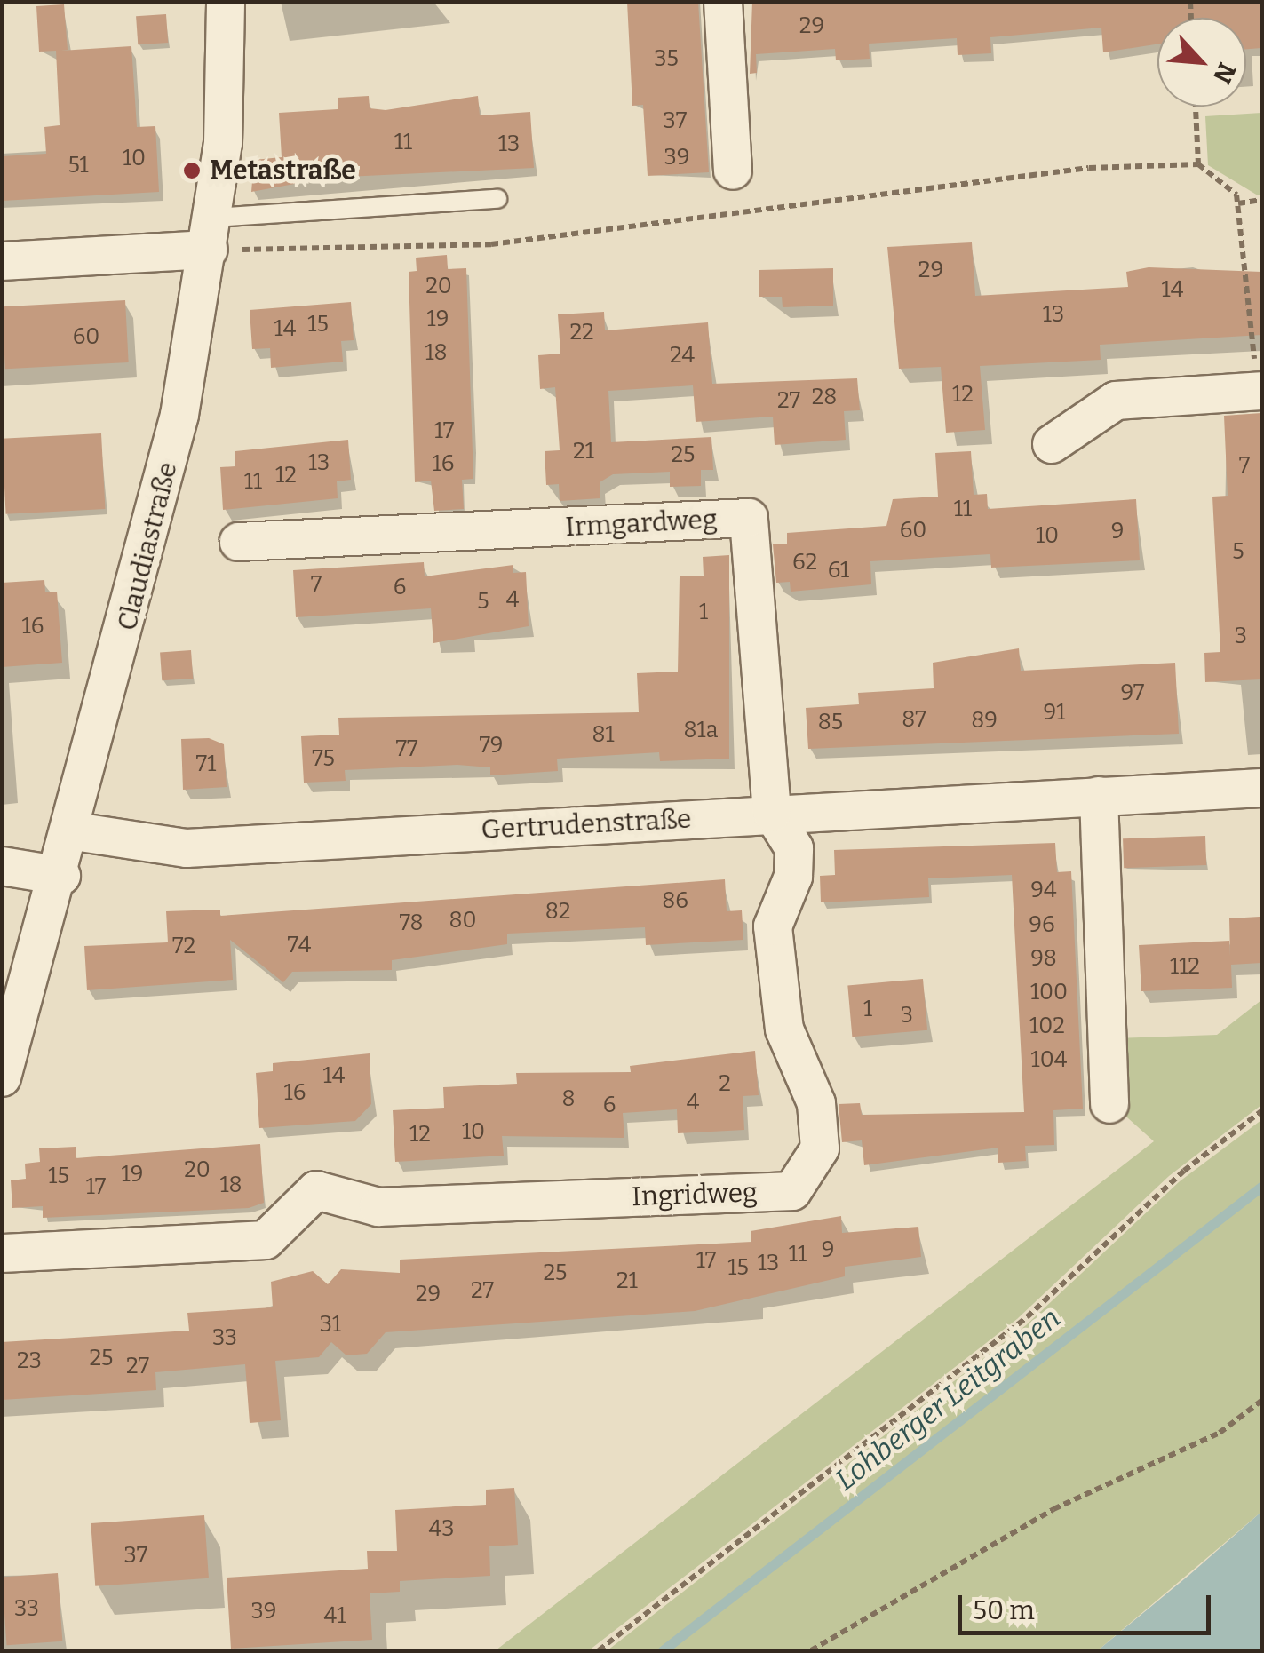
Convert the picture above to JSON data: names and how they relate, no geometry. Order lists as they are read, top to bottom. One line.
{"streets":{"street":["Irmgardweg","Claudiastraße","Gertrudenstraße","Ingridweg"]},"crossings":[["Irmgardweg","Gertrudenstraße"],["Irmgardweg","Ingridweg"],["Claudiastraße","Gertrudenstraße"],["Gertrudenstraße","Ingridweg"]],"water":["Lohberger Leitgraben"],"places":["Metastraße"],"house_numbers":["29","35","37","11","13","39","10","51","29","20","14","13","19","15","14","22","60","18","24","12","28","27","17","21","25","13","16","7","12","11","11","60","9","10","5","62","61","7","6","4","5","1","16","3","97","91","87","89","85","81a","81","79","77","75","71","94","86","82","80","78","96","74","72","98","112","100","1","3","102","104","14","2","16","8","4","6","10","12","20","19","15","18","17","9","11","17","13","15","25","21","27","29","31","33","25","23","27","43","37","33","39","41"],"scale_bar":"50 m","north":"bottom right"}
